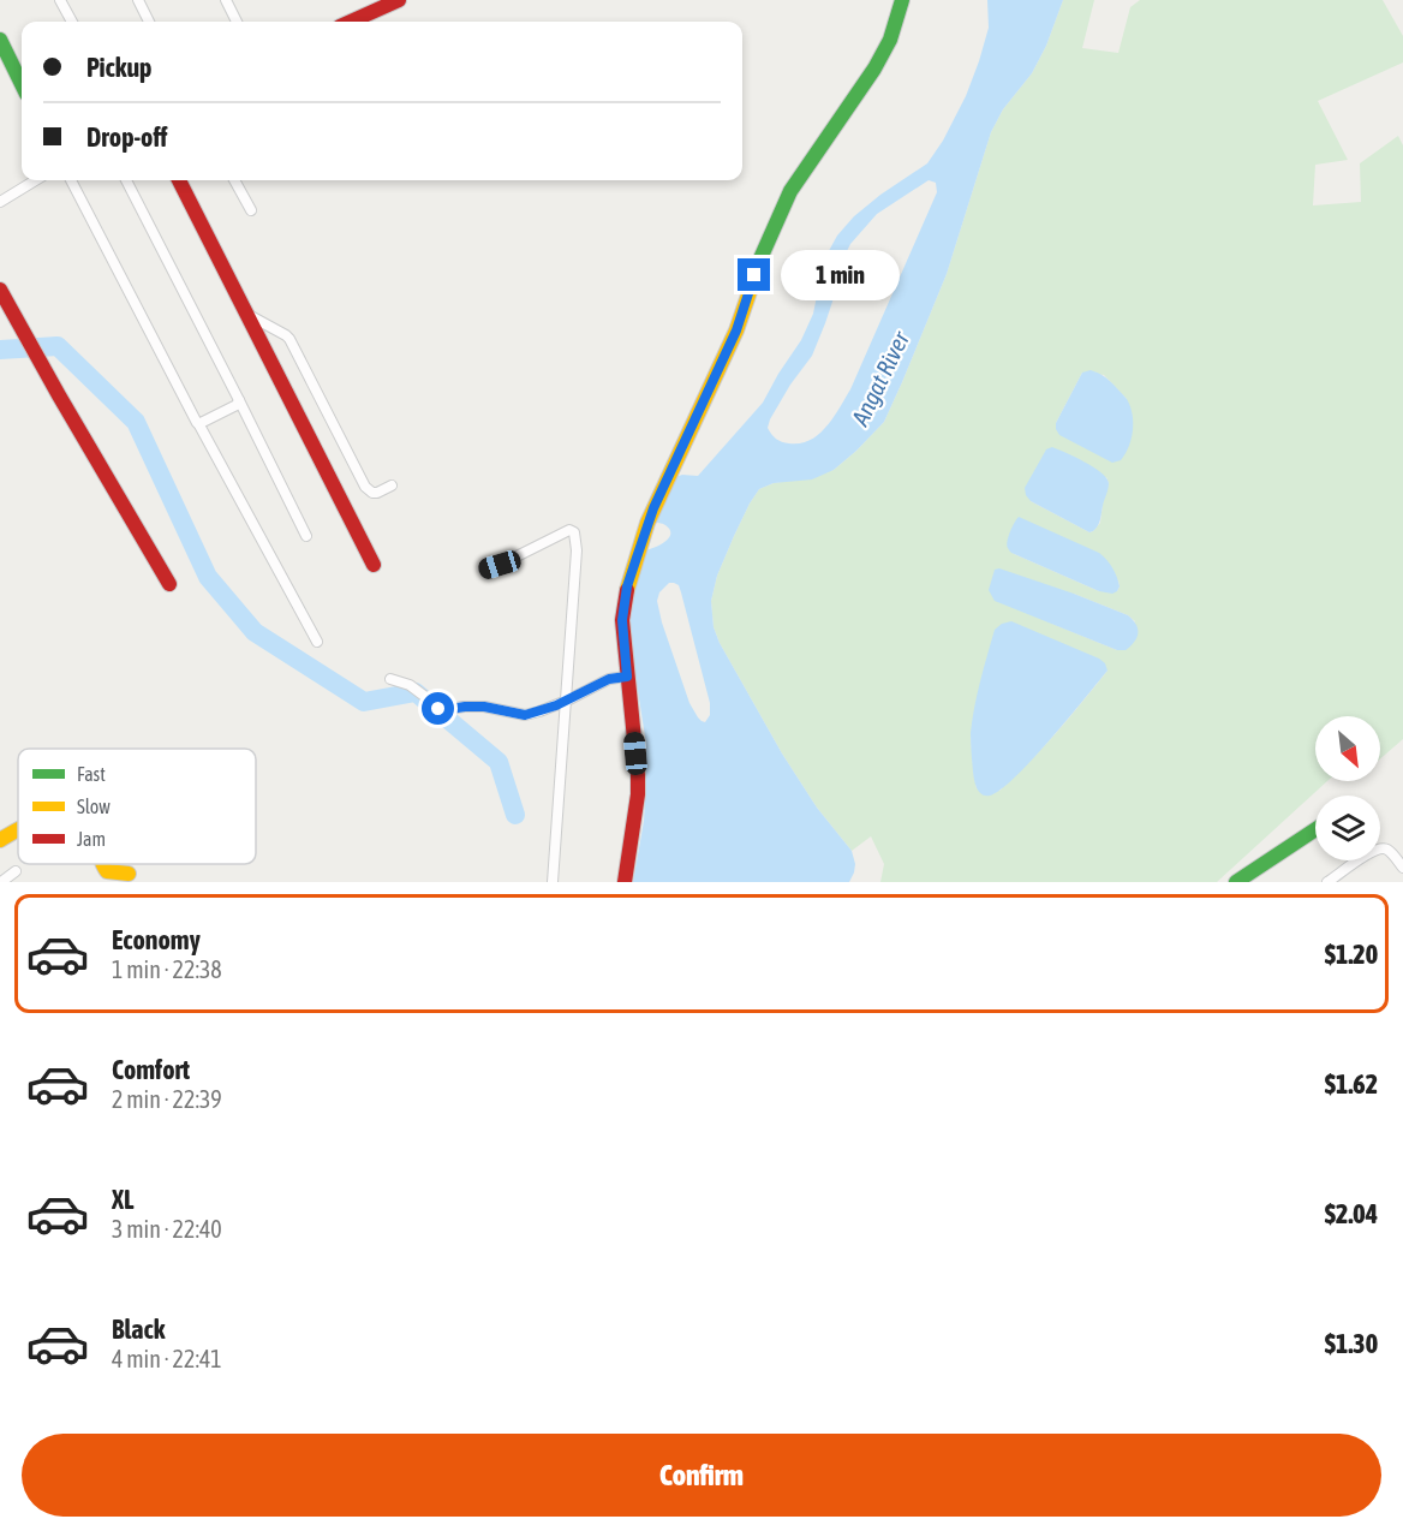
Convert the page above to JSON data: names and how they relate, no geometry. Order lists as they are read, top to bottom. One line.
{"water":["Angat River"],"legend":["Fast","Slow","Jam"],"north":"bottom right","page":{"banner":["Pickup","Drop-off"],"bubble":"1 min","list":[{"name":"Economy","note":"1 min · 22:38","value":"$1.20"},{"name":"Comfort","note":"2 min · 22:39","value":"$1.62"},{"name":"XL","note":"3 min · 22:40","value":"$2.04"},{"name":"Black","note":"4 min · 22:41","value":"$1.30"}],"buttons":"Confirm"}}
